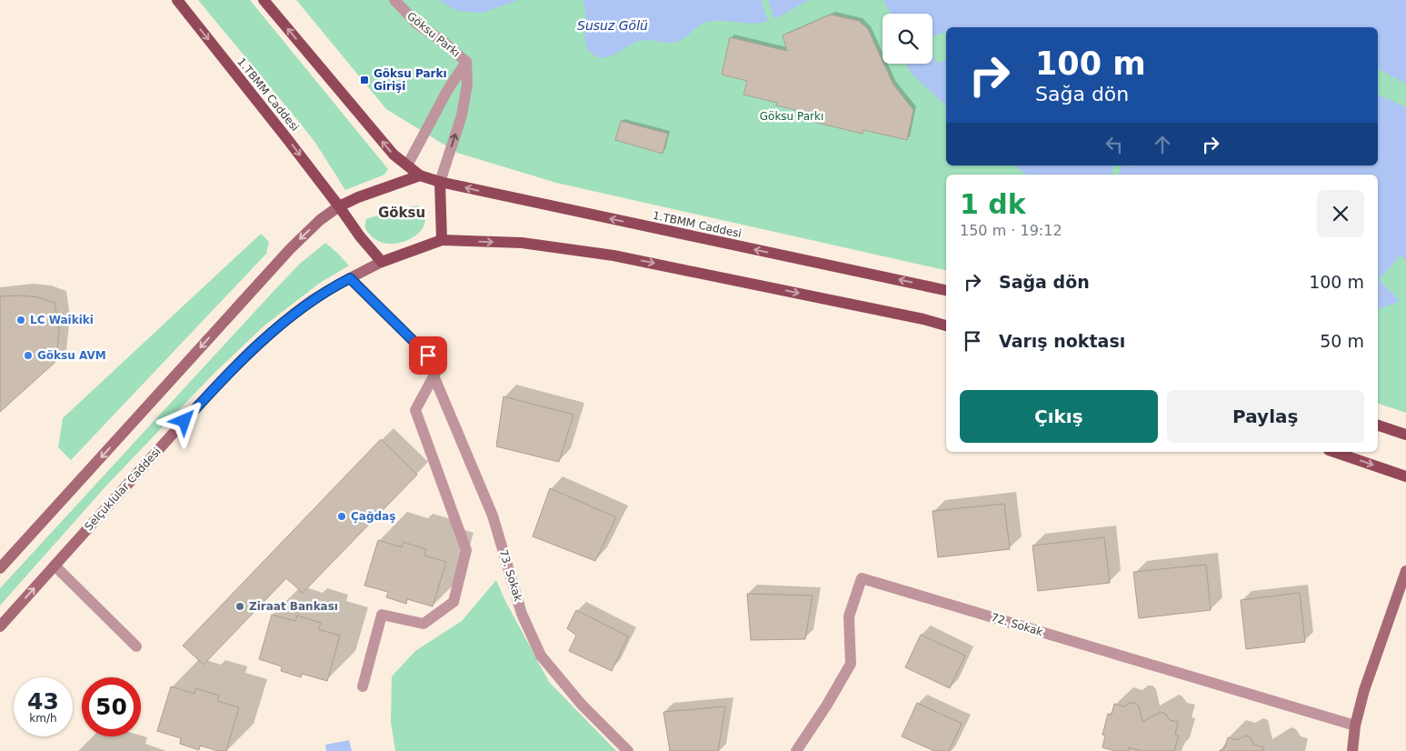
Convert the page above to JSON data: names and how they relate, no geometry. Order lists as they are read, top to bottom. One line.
{"streets":{"main road":["1.TBMM Caddesi","Selçuklular Caddesi"],"street":["Göksu Parkı","73. Sokak","72. Sokak"]},"crossings":[["1.TBMM Caddesi","Selçuklular Caddesi"],["Selçuklular Caddesi","73. Sokak"]],"districts":["Göksu"],"water":["Susuz Gölü"],"parks":["Göksu Parkı"],"places":{"transit":["Göksu Parkı Girişi"],"other":["LC Waikiki","Göksu AVM","Çağdaş","Ziraat Bankası"]},"page":{"turn":["100 m","Sağa dön"],"heading":["1 dk","150 m · 19:12"],"list":[{"name":"Sağa dön","value":"100 m"},{"name":"Varış noktası","value":"50 m"}],"buttons":["Çıkış","Paylaş"],"speed":"43 km/h","limit":"50"}}
